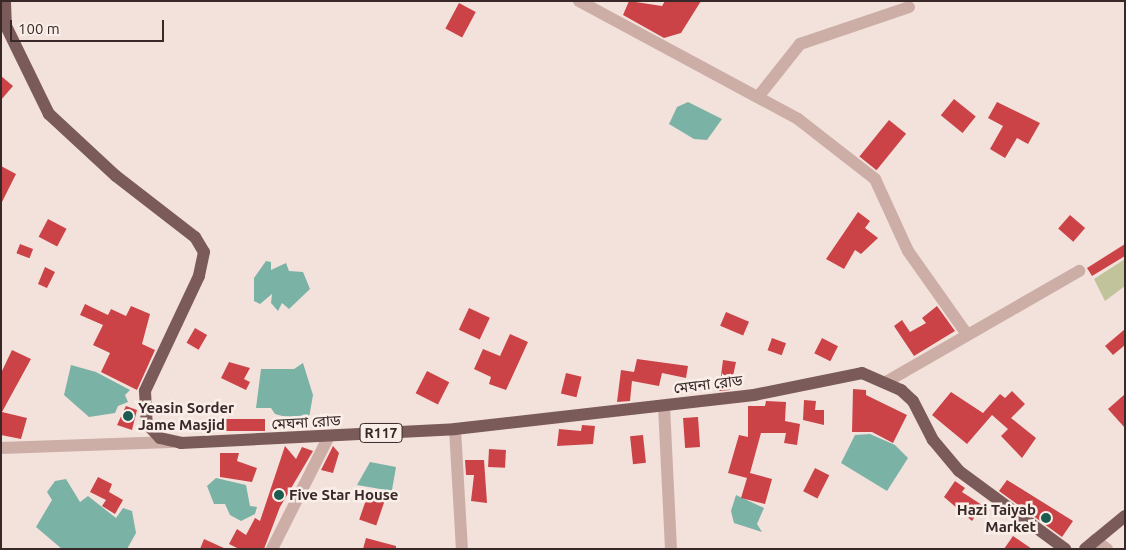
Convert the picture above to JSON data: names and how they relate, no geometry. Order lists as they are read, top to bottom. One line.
{"streets":{"main road":["মেঘনা রোড","R117"]},"places":["Yeasin Sorder Jame Masjid","Five Star House","Hazi Taiyab Market"],"scale_bar":"100 m"}
